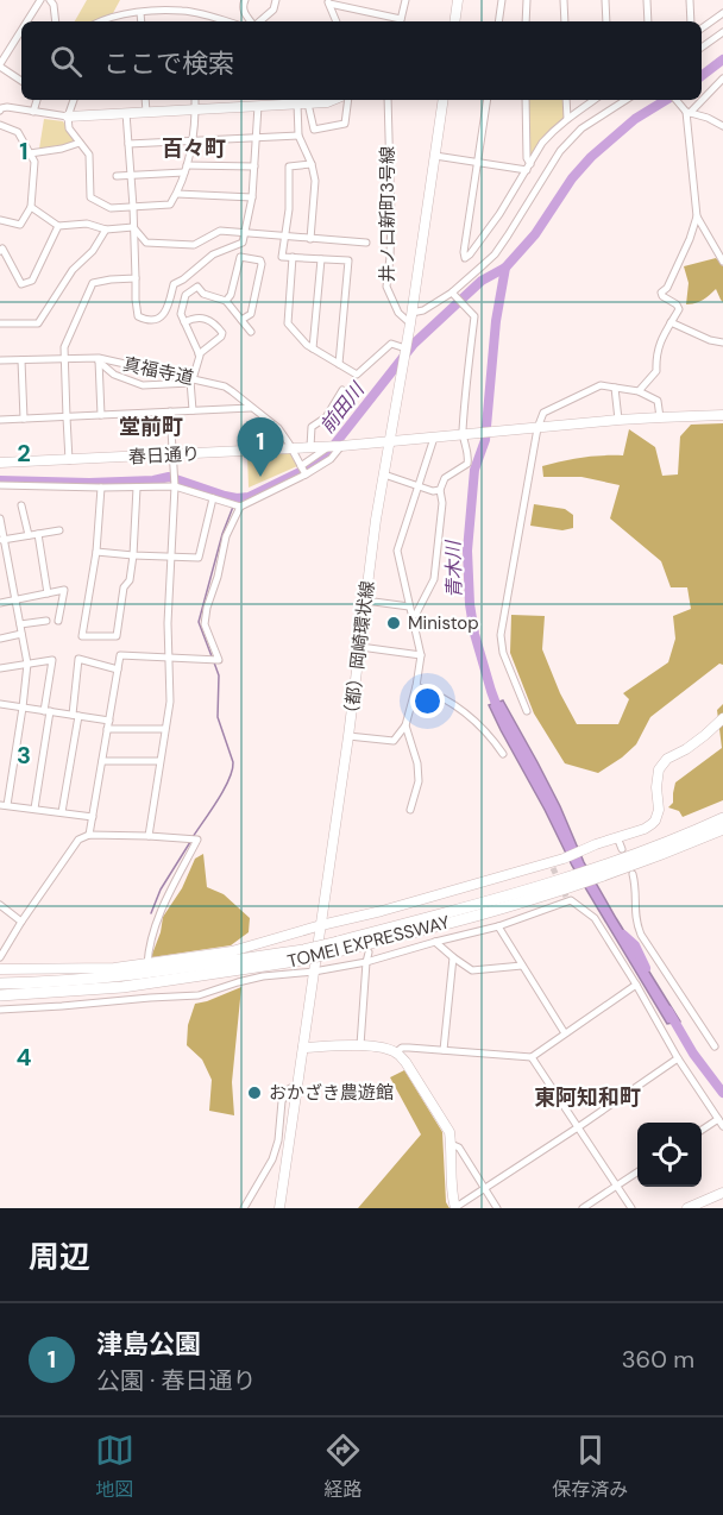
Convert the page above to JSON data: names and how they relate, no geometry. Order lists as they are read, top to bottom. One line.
{"streets":{"highway":["TOMEI EXPRESSWAY"],"street":["井ノ口新町3号線","真福寺道","春日通り","（都）岡崎環状線"]},"crossings":[["井ノ口新町3号線","（都）岡崎環状線"],["真福寺道","春日通り"]],"districts":["百々町","堂前町","東阿知和町"],"water":["前田川","青木川"],"places":["Ministop","おかざき農遊館"],"page":{"search":"ここで検索","pins":"1","heading":"周辺","list":[{"mark":"1","name":"津島公園","note":"公園 · 春日通り","value":"360 m"}],"nav":["地図","経路","保存済み"]},"grid":{"rows":["1","2","3","4"]}}
